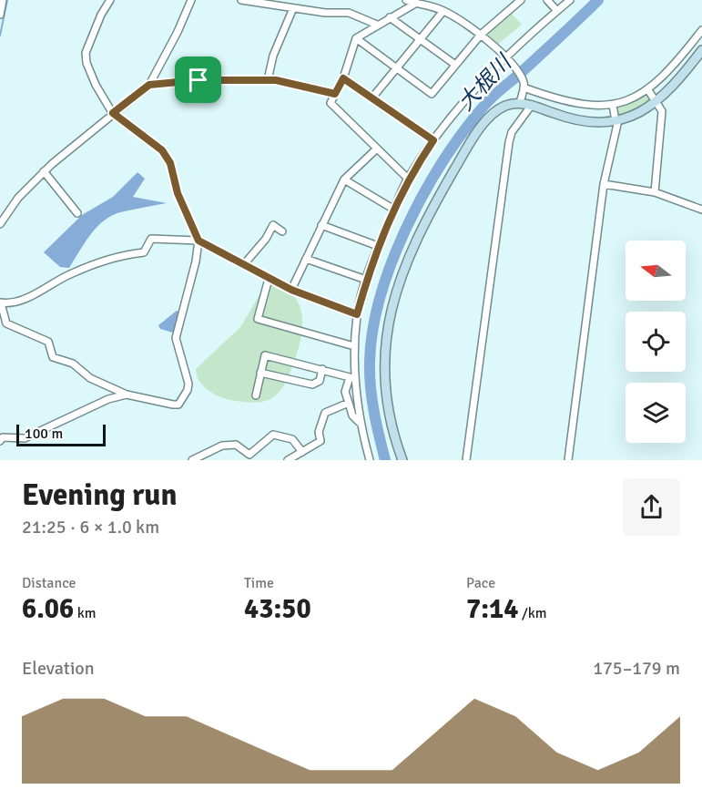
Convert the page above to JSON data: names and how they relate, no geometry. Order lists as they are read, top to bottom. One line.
{"water":["大根川"],"scale_bar":"100 m","north":"left","page":{"scale":"100 m","heading":["Evening run","21:25 · 6 × 1.0 km"],"stats":[["Distance","6.06 km"],["Time","43:50"],["Pace","7:14 /km"]],"chart":["Elevation","175–179 m"]}}
